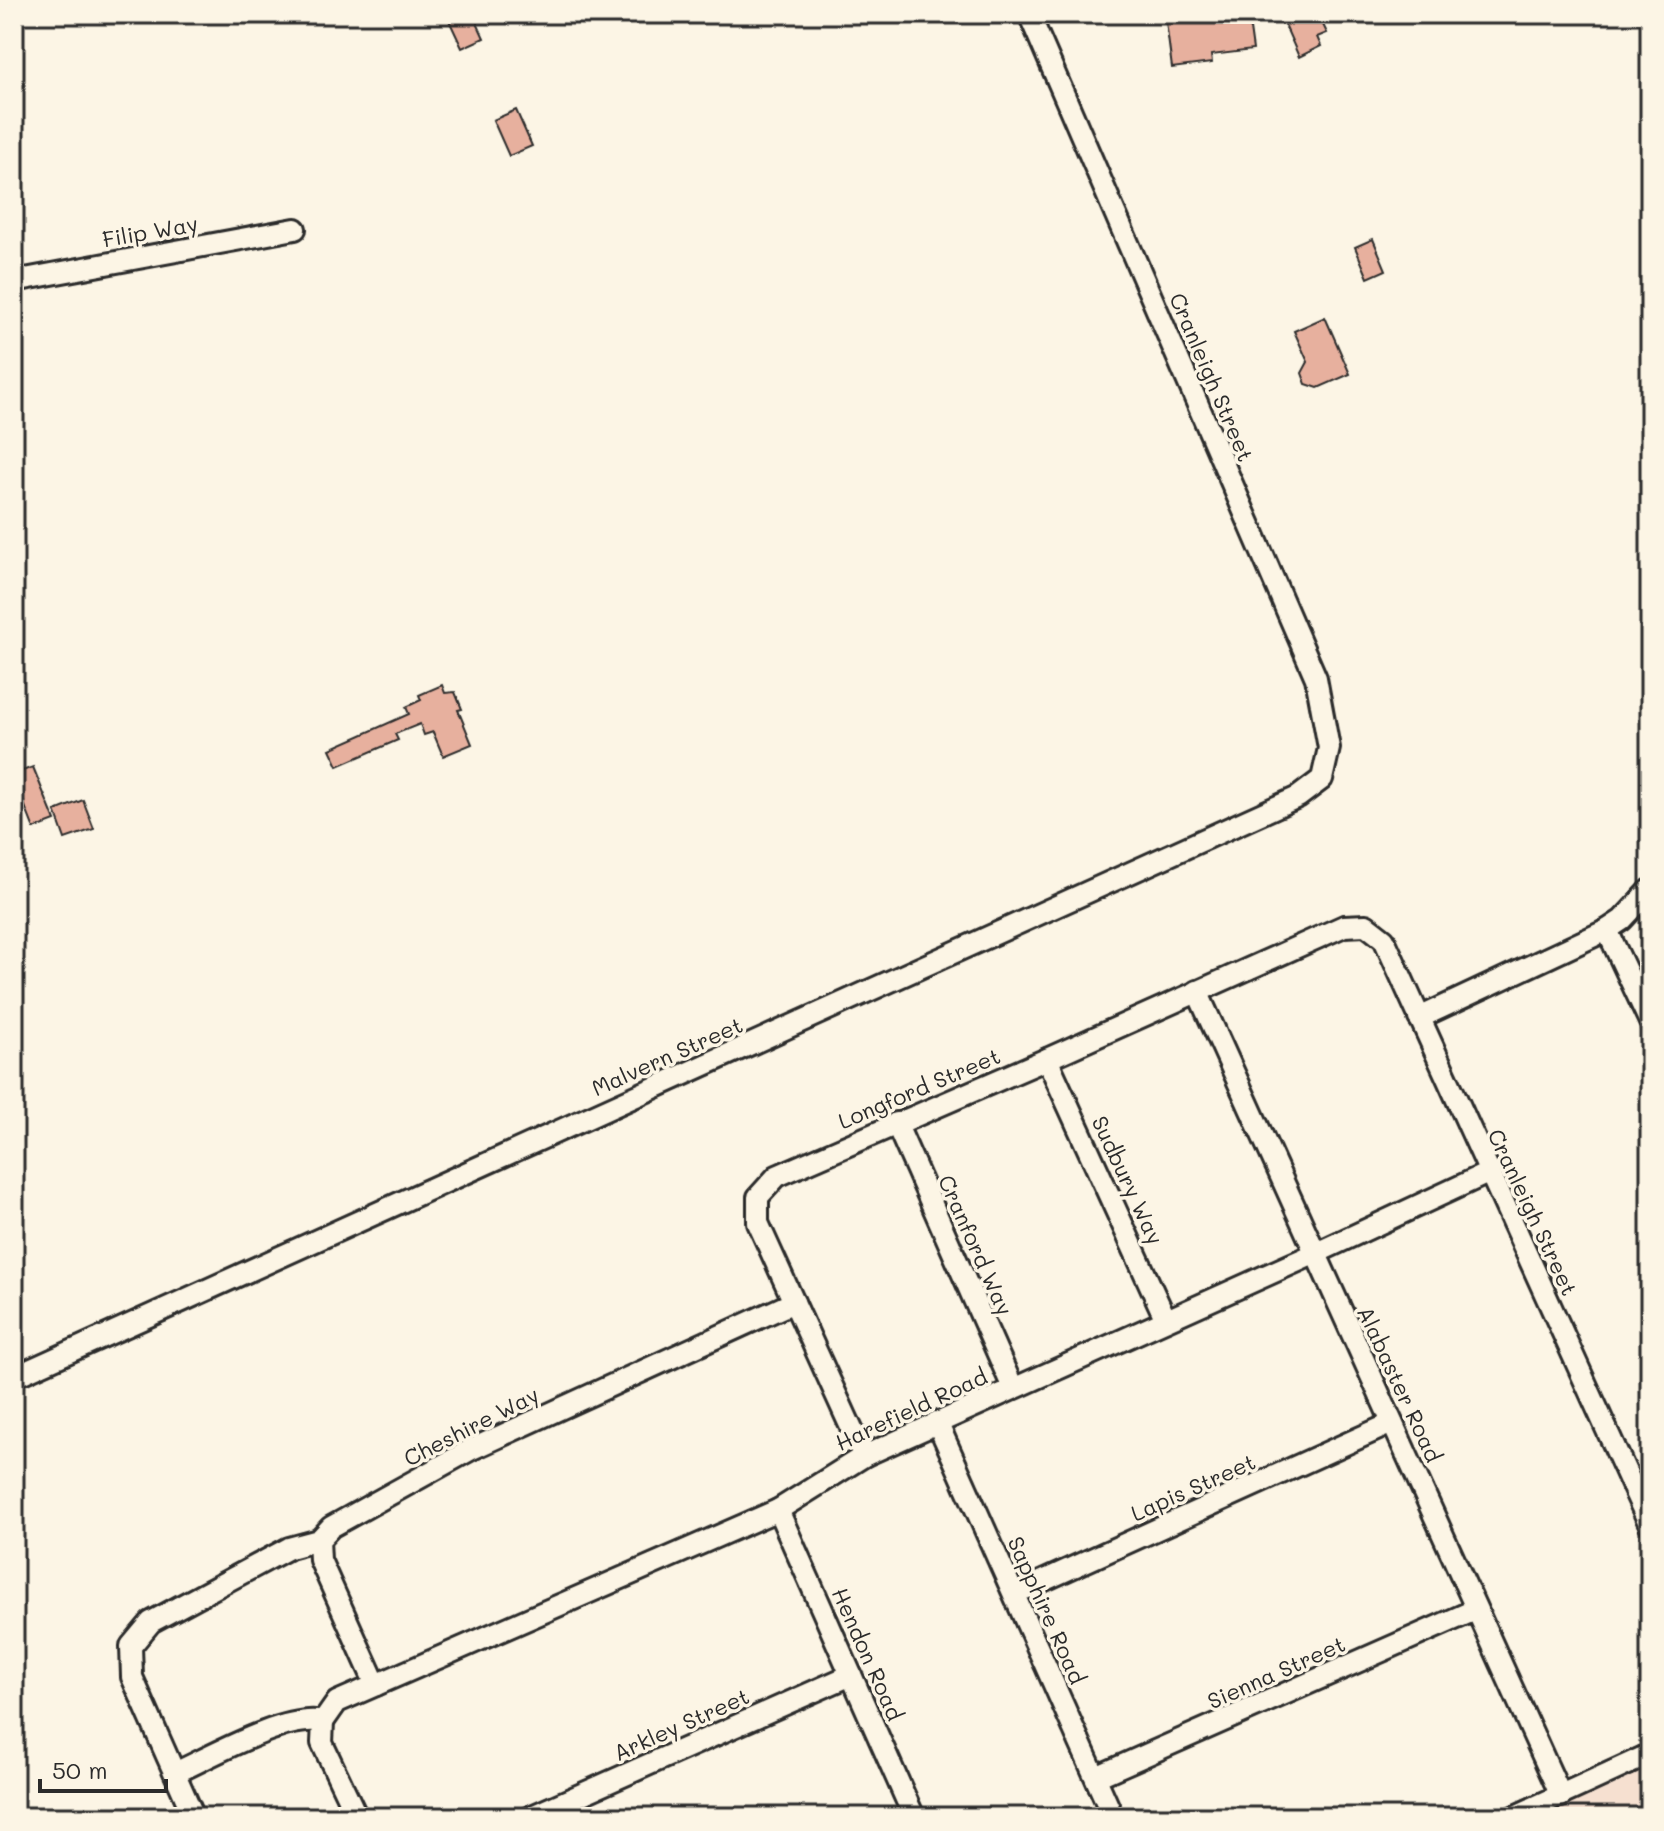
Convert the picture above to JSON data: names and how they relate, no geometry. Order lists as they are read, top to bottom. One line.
{"streets":{"street":["Filip Way","Cranleigh Street","Malvern Street","Longford Street","Sudbury Way","Cranford Way","Alabaster Road","Harefield Road","Cheshire Way","Lapis Street","Sapphire Road","Hendon Road","Sienna Street","Arkley Street"]},"crossings":[["Cranleigh Street","Malvern Street"],["Cranleigh Street","Longford Street"],["Cranleigh Street","Harefield Road"],["Longford Street","Sudbury Way"],["Longford Street","Cranford Way"],["Longford Street","Alabaster Road"],["Longford Street","Harefield Road"],["Longford Street","Cheshire Way"],["Sudbury Way","Harefield Road"],["Cranford Way","Harefield Road"],["Alabaster Road","Harefield Road"],["Alabaster Road","Lapis Street"],["Alabaster Road","Sienna Street"],["Harefield Road","Sapphire Road"],["Harefield Road","Hendon Road"],["Lapis Street","Sapphire Road"],["Sapphire Road","Sienna Street"],["Hendon Road","Arkley Street"]],"scale_bar":"50 m"}
